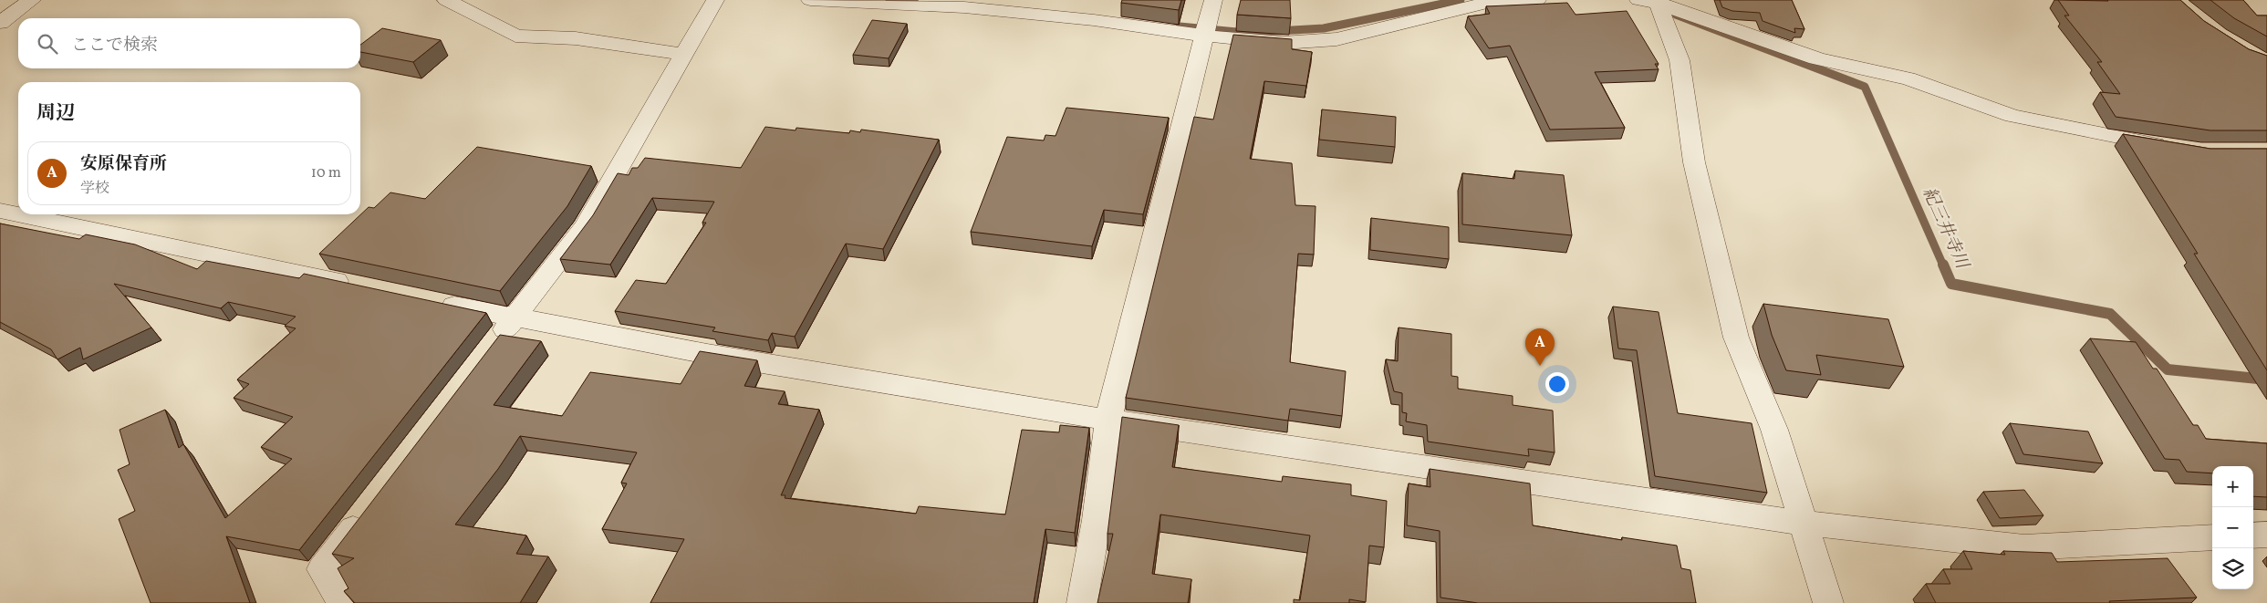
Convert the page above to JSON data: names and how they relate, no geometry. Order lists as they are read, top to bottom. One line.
{"water":["紀三井寺川"],"page":{"search":"ここで検索","heading":"周辺","list":[{"mark":"A","name":"安原保育所","note":"学校","value":"10 m"}],"pins":"A","map_buttons":["+","−"]}}
